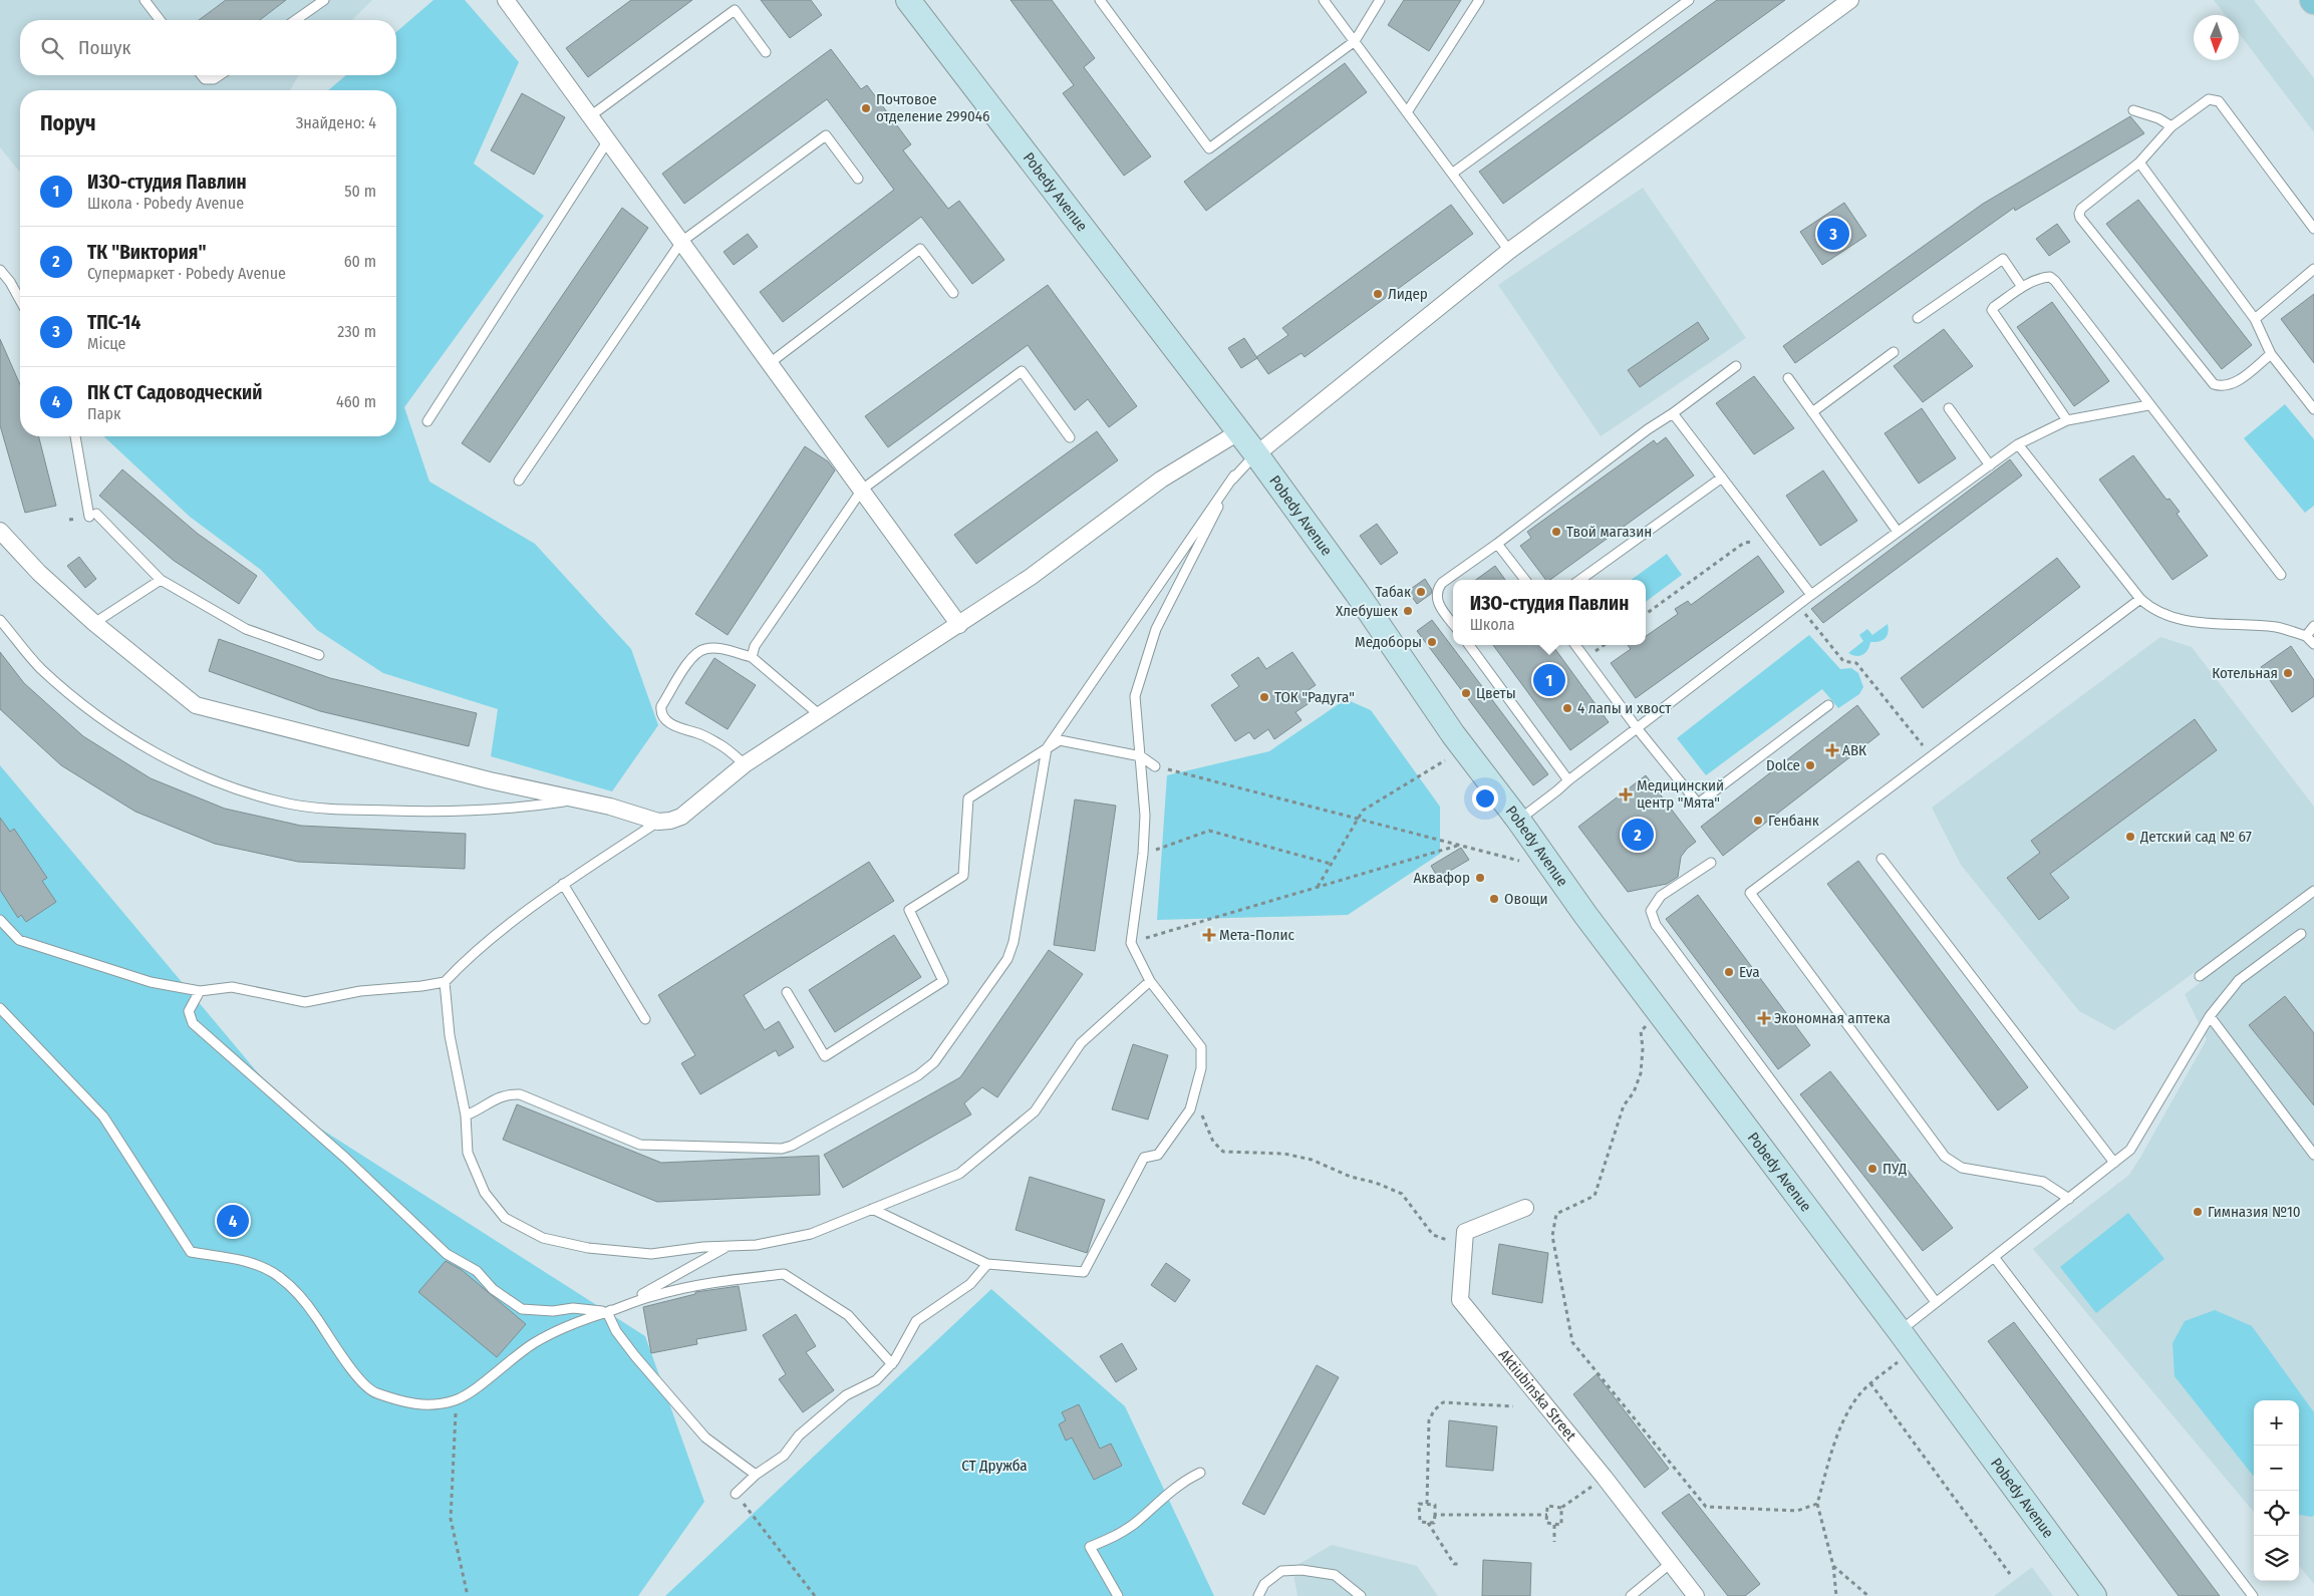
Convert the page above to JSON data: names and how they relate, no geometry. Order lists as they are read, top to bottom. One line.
{"streets":{"street":["Pobedy Avenue","Aktiubinska Street"]},"parks":["СТ Дружба"],"places":{"other":["Почтовое отделение 299046","Лидер","Твой магазин","Табак","Хлебушек","Медоборы","Котельная","Цветы","ТОК \"Радуга\"","4 лапы и хвост","Dolce","Генбанк","Детский сад № 67","Аквафор","Овощи","Eva","ПУД","Гимназия №10"],"health":["АВК","Медицинский центр \"Мята\"","Мета-Полис","Экономная аптека"]},"north":"bottom","page":{"search":"Пошук","heading":["Поруч","Знайдено: 4"],"list":[{"mark":"1","name":"ИЗО-студия Павлин","note":"Школа · Pobedy Avenue","value":"50 m"},{"mark":"2","name":"ТК \"Виктория\"","note":"Супермаркет · Pobedy Avenue","value":"60 m"},{"mark":"3","name":"ТПС-14","note":"Місце","value":"230 m"},{"mark":"4","name":"ПК СТ Садоводческий","note":"Парк","value":"460 m"}],"pins":["3","1","2","4"],"popup":["ИЗО-студия Павлин","Школа"],"map_buttons":["+","−"]}}
